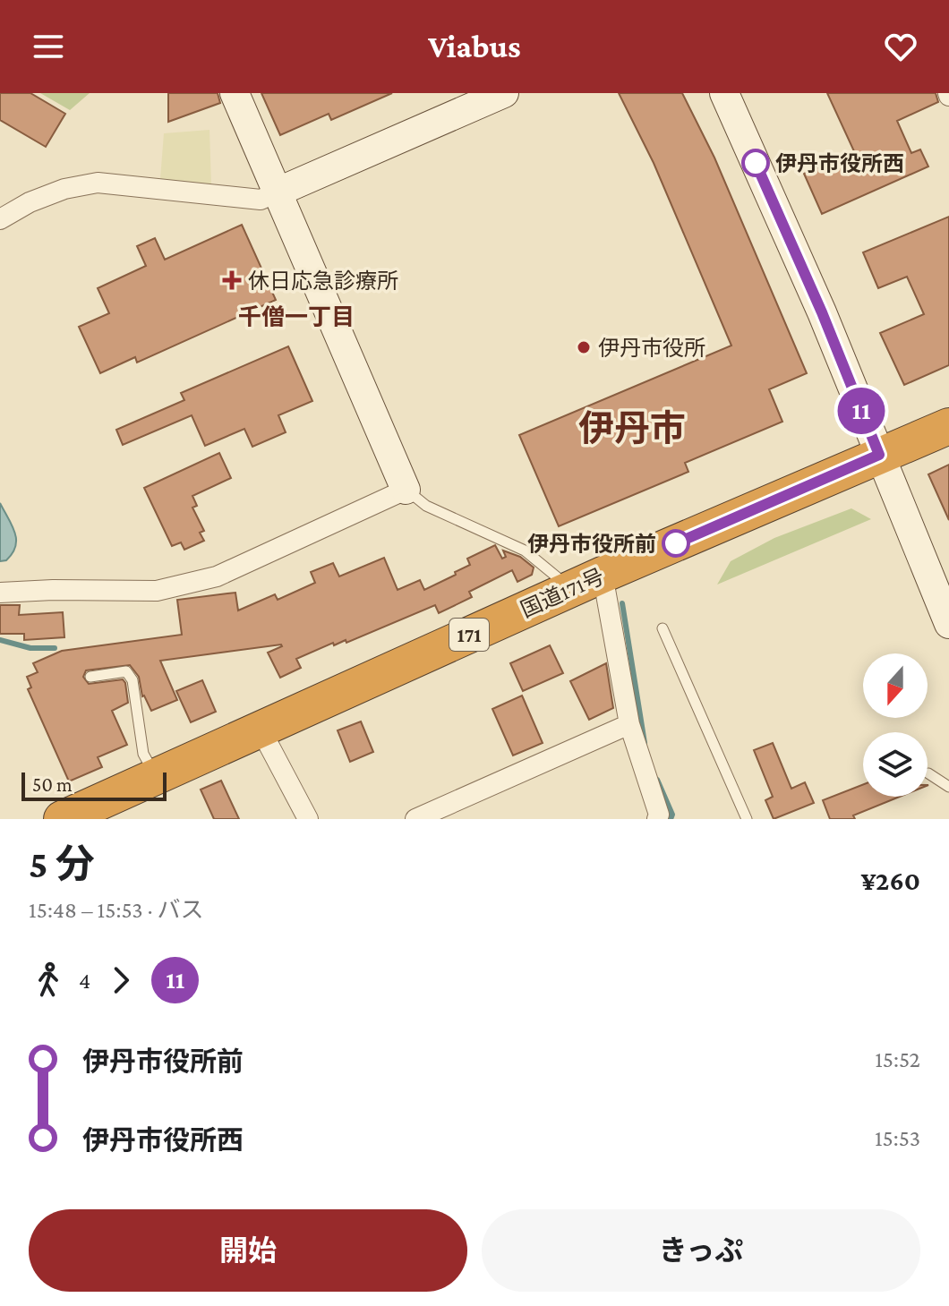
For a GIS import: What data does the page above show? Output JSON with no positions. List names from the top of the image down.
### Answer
{
  "streets": {
    "highway": ["国道171号", "171"]
  },
  "districts": ["千僧一丁目", "伊丹市"],
  "places": {
    "other": ["伊丹市役所西", "伊丹市役所", "伊丹市役所前"],
    "health": ["休日応急診療所"]
  },
  "lines": ["bus line 11"],
  "scale_bar": "50 m",
  "north": "bottom",
  "page": {
    "header": "Viabus",
    "on_map": "11",
    "scale": "50 m",
    "heading": ["5 分", "15:48 – 15:53 · バス", "¥260"],
    "legs": ["4", "11"],
    "list": [
      {
        "name": "伊丹市役所前",
        "value": "15:52"
      },
      {
        "name": "伊丹市役所西",
        "value": "15:53"
      }
    ],
    "buttons": ["開始", "きっぷ"]
  }
}
